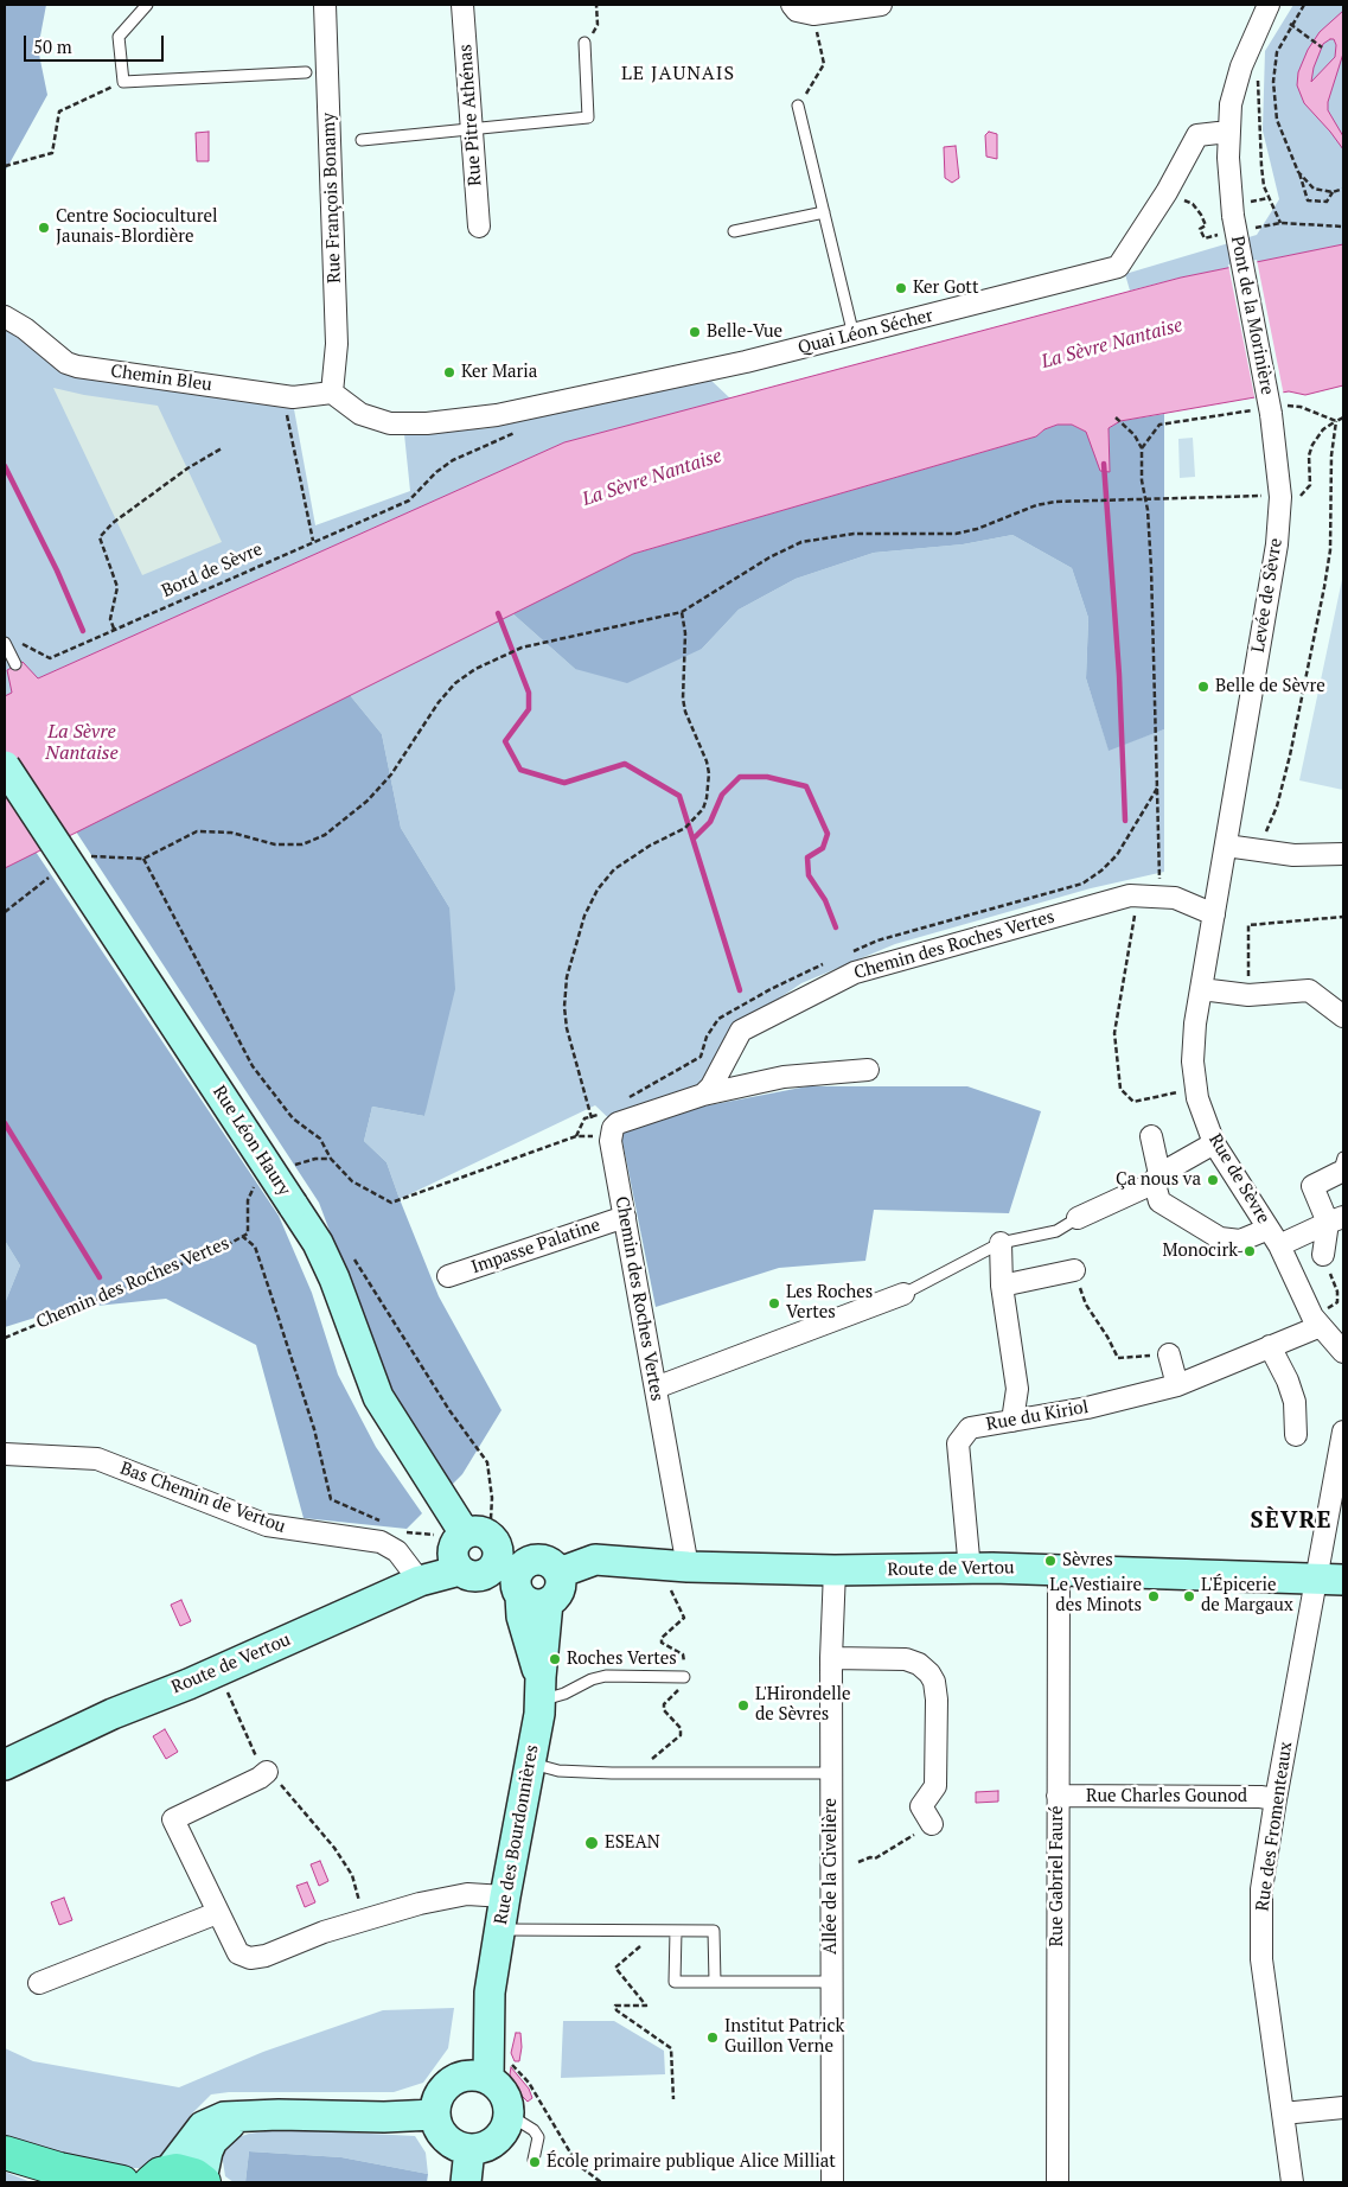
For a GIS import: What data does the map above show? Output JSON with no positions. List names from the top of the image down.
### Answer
{
  "streets": {
    "street": [
      "Rue Pitre Athénas",
      "Rue François Bonamy",
      "Pont de la Morinière",
      "Quai Léon Sécher",
      "Chemin Bleu",
      "Levée de Sèvre",
      "Chemin des Roches Vertes",
      "Rue Léon Haury",
      "Rue de Sèvre",
      "Impasse Palatine",
      "Rue du Kiriol",
      "Bas Chemin de Vertou",
      "Route de Vertou",
      "Rue Charles Gounod",
      "Rue des Fromenteaux",
      "Rue des Bourdonnières",
      "Allée de la Civelière",
      "Rue Gabriel Fauré"
    ],
    "path": ["Bord de Sèvre"]
  },
  "crossings": [
    ["Rue François Bonamy", "Quai Léon Sécher"],
    ["Rue François Bonamy", "Chemin Bleu"],
    ["Pont de la Morinière", "Quai Léon Sécher"],
    ["Pont de la Morinière", "Levée de Sèvre"],
    ["Quai Léon Sécher", "Chemin Bleu"],
    ["Levée de Sèvre", "Rue de Sèvre"],
    ["Chemin des Roches Vertes", "Rue de Sèvre"],
    ["Chemin des Roches Vertes", "Impasse Palatine"],
    ["Chemin des Roches Vertes", "Route de Vertou"],
    ["Rue de Sèvre", "Rue du Kiriol"],
    ["Rue du Kiriol", "Route de Vertou"],
    ["Bas Chemin de Vertou", "Route de Vertou"],
    ["Route de Vertou", "Rue des Fromenteaux"],
    ["Route de Vertou", "Rue des Bourdonnières"],
    ["Route de Vertou", "Allée de la Civelière"],
    ["Route de Vertou", "Rue Gabriel Fauré"],
    ["Rue Charles Gounod", "Rue des Fromenteaux"],
    ["Rue Charles Gounod", "Rue Gabriel Fauré"]
  ],
  "districts": ["LE JAUNAIS", "SÈVRE"],
  "water": ["La Sèvre Nantaise"],
  "places": [
    "Centre Socioculturel Jaunais-Blordière",
    "Ker Gott",
    "Belle-Vue",
    "Ker Maria",
    "Belle de Sèvre",
    "Ça nous va",
    "Monocirk",
    "Les Roches Vertes",
    "Sèvres",
    "Le Vestiaire des Minots",
    "L'Épicerie de Margaux",
    "Roches Vertes",
    "L'Hirondelle de Sèvres",
    "ESEAN",
    "Institut Patrick Guillon Verne",
    "École primaire publique Alice Milliat"
  ],
  "scale_bar": "50 m"
}
